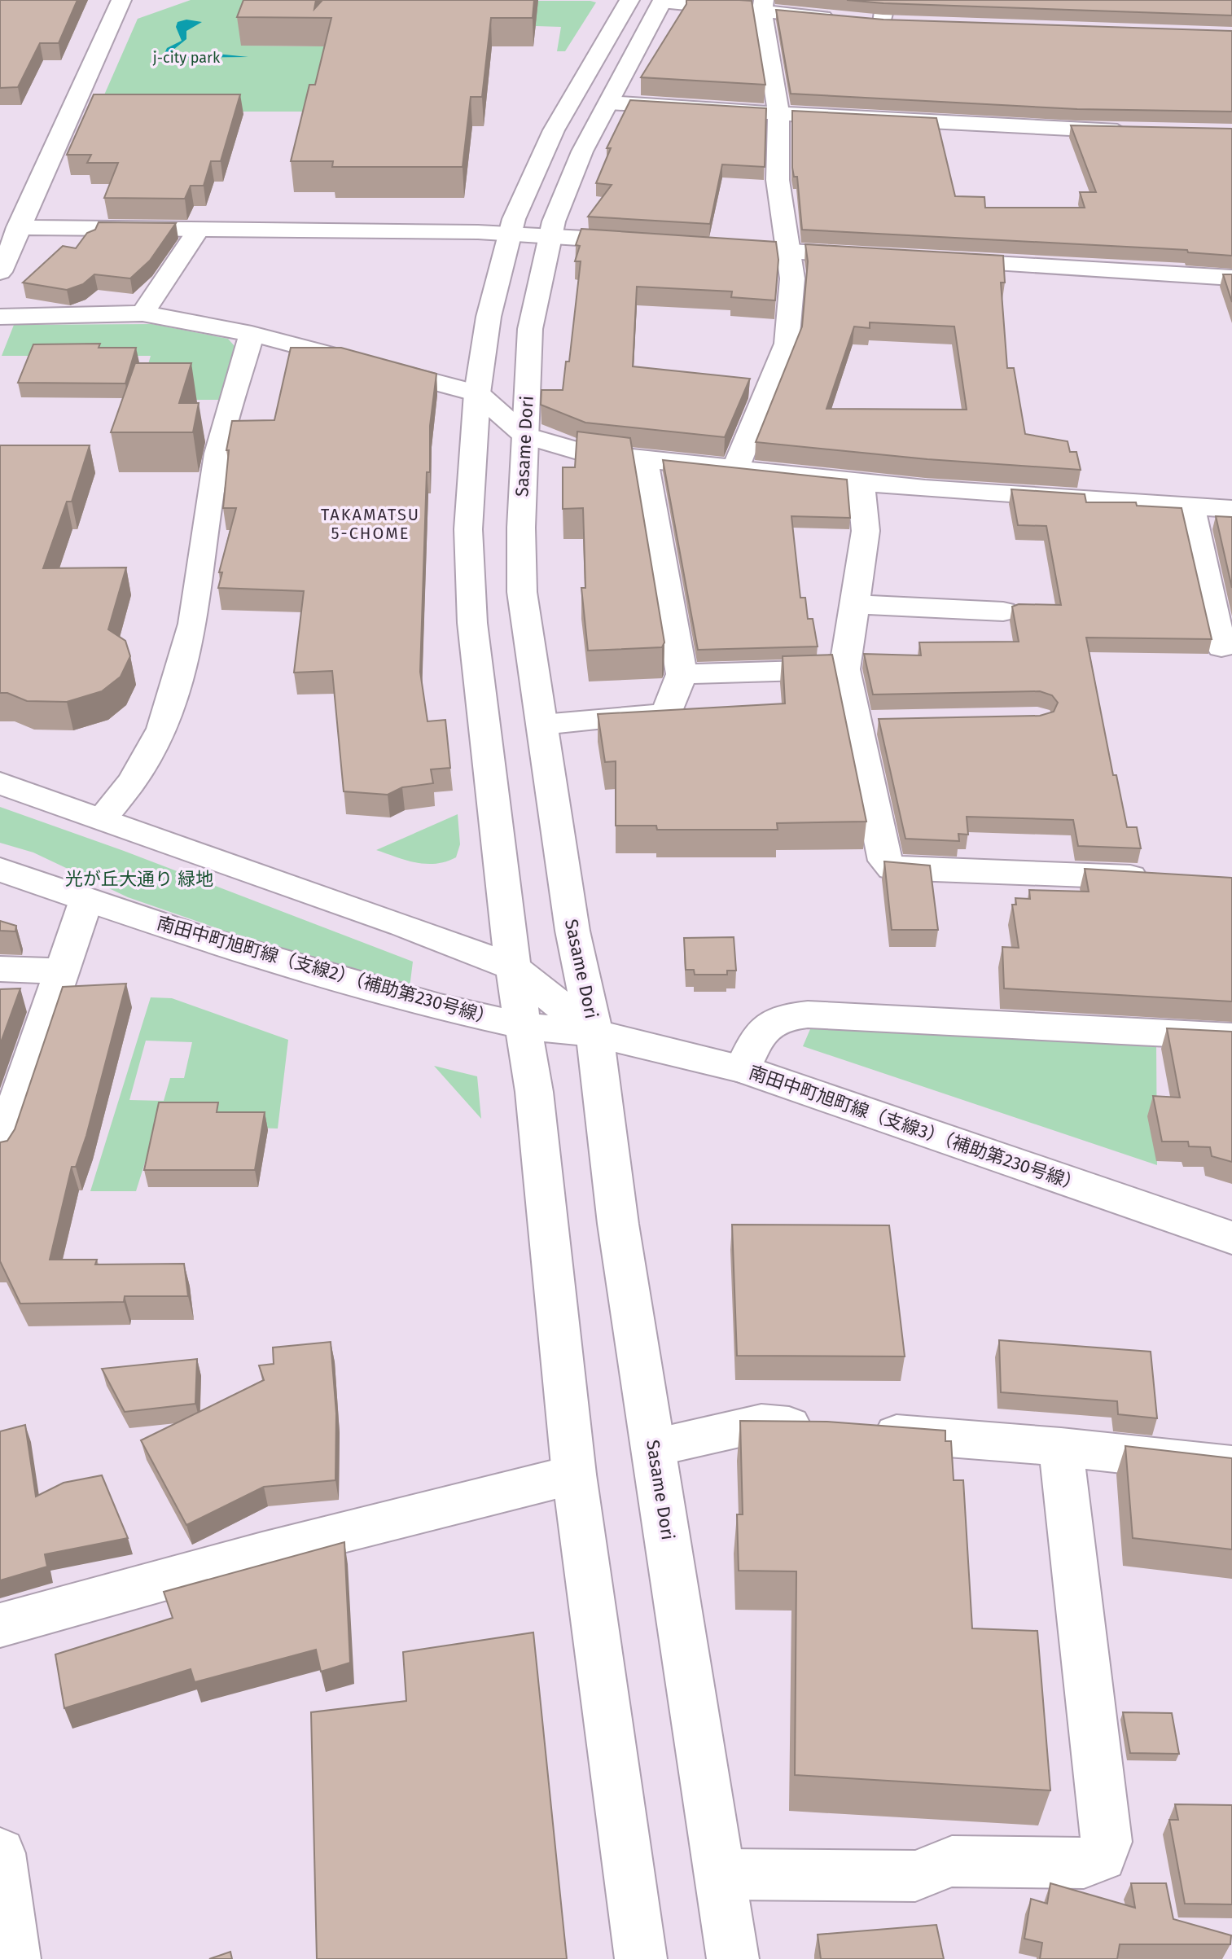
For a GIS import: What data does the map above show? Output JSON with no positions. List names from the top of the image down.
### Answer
{
  "streets": {
    "street": ["Sasame Dori", "南田中町旭町線（支線2）（補助第230号線）", "南田中町旭町線（支線3）（補助第230号線）"]
  },
  "crossings": [
    ["Sasame Dori", "南田中町旭町線（支線2）（補助第230号線）"],
    ["Sasame Dori", "南田中町旭町線（支線3）（補助第230号線）"],
    ["南田中町旭町線（支線2）（補助第230号線）", "南田中町旭町線（支線3）（補助第230号線）"]
  ],
  "districts": ["TAKAMATSU 5-CHOME"],
  "parks": ["j-city park", "光が丘大通り 緑地"]
}
